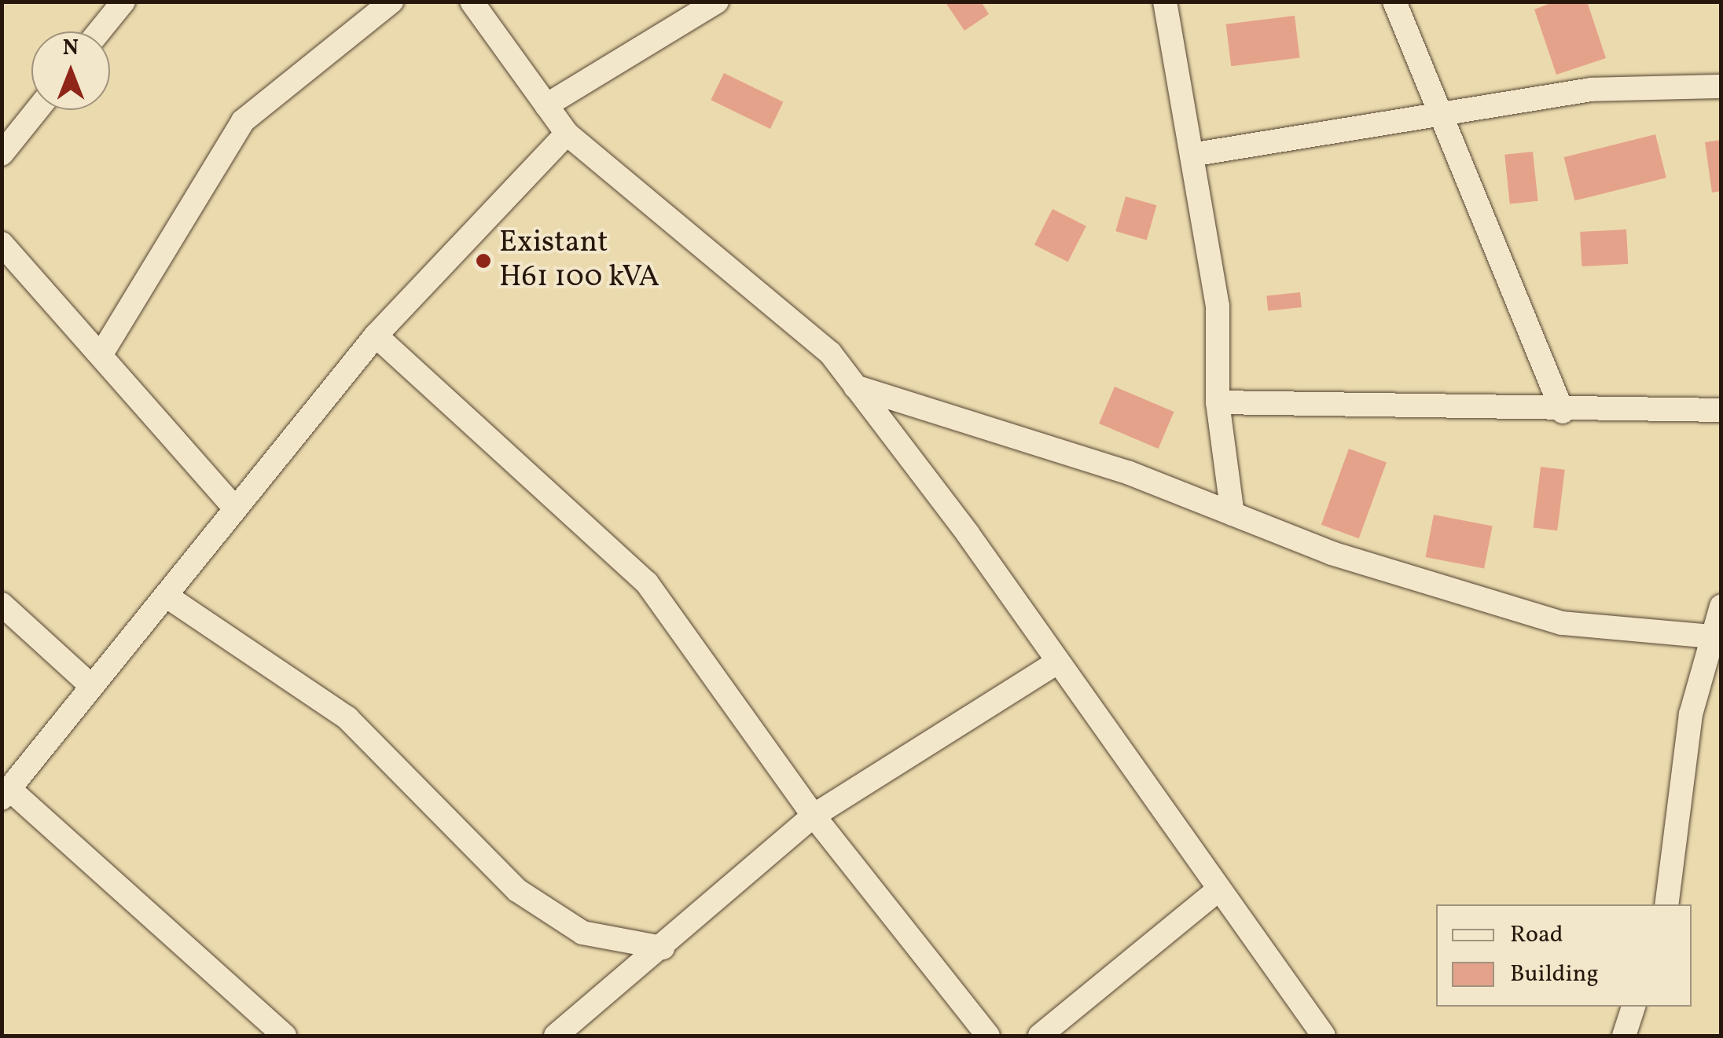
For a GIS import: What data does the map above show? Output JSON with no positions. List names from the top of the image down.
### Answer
{
  "places": ["Existant H61 100 kVA"],
  "legend": ["Road", "Building"],
  "north": "top"
}
